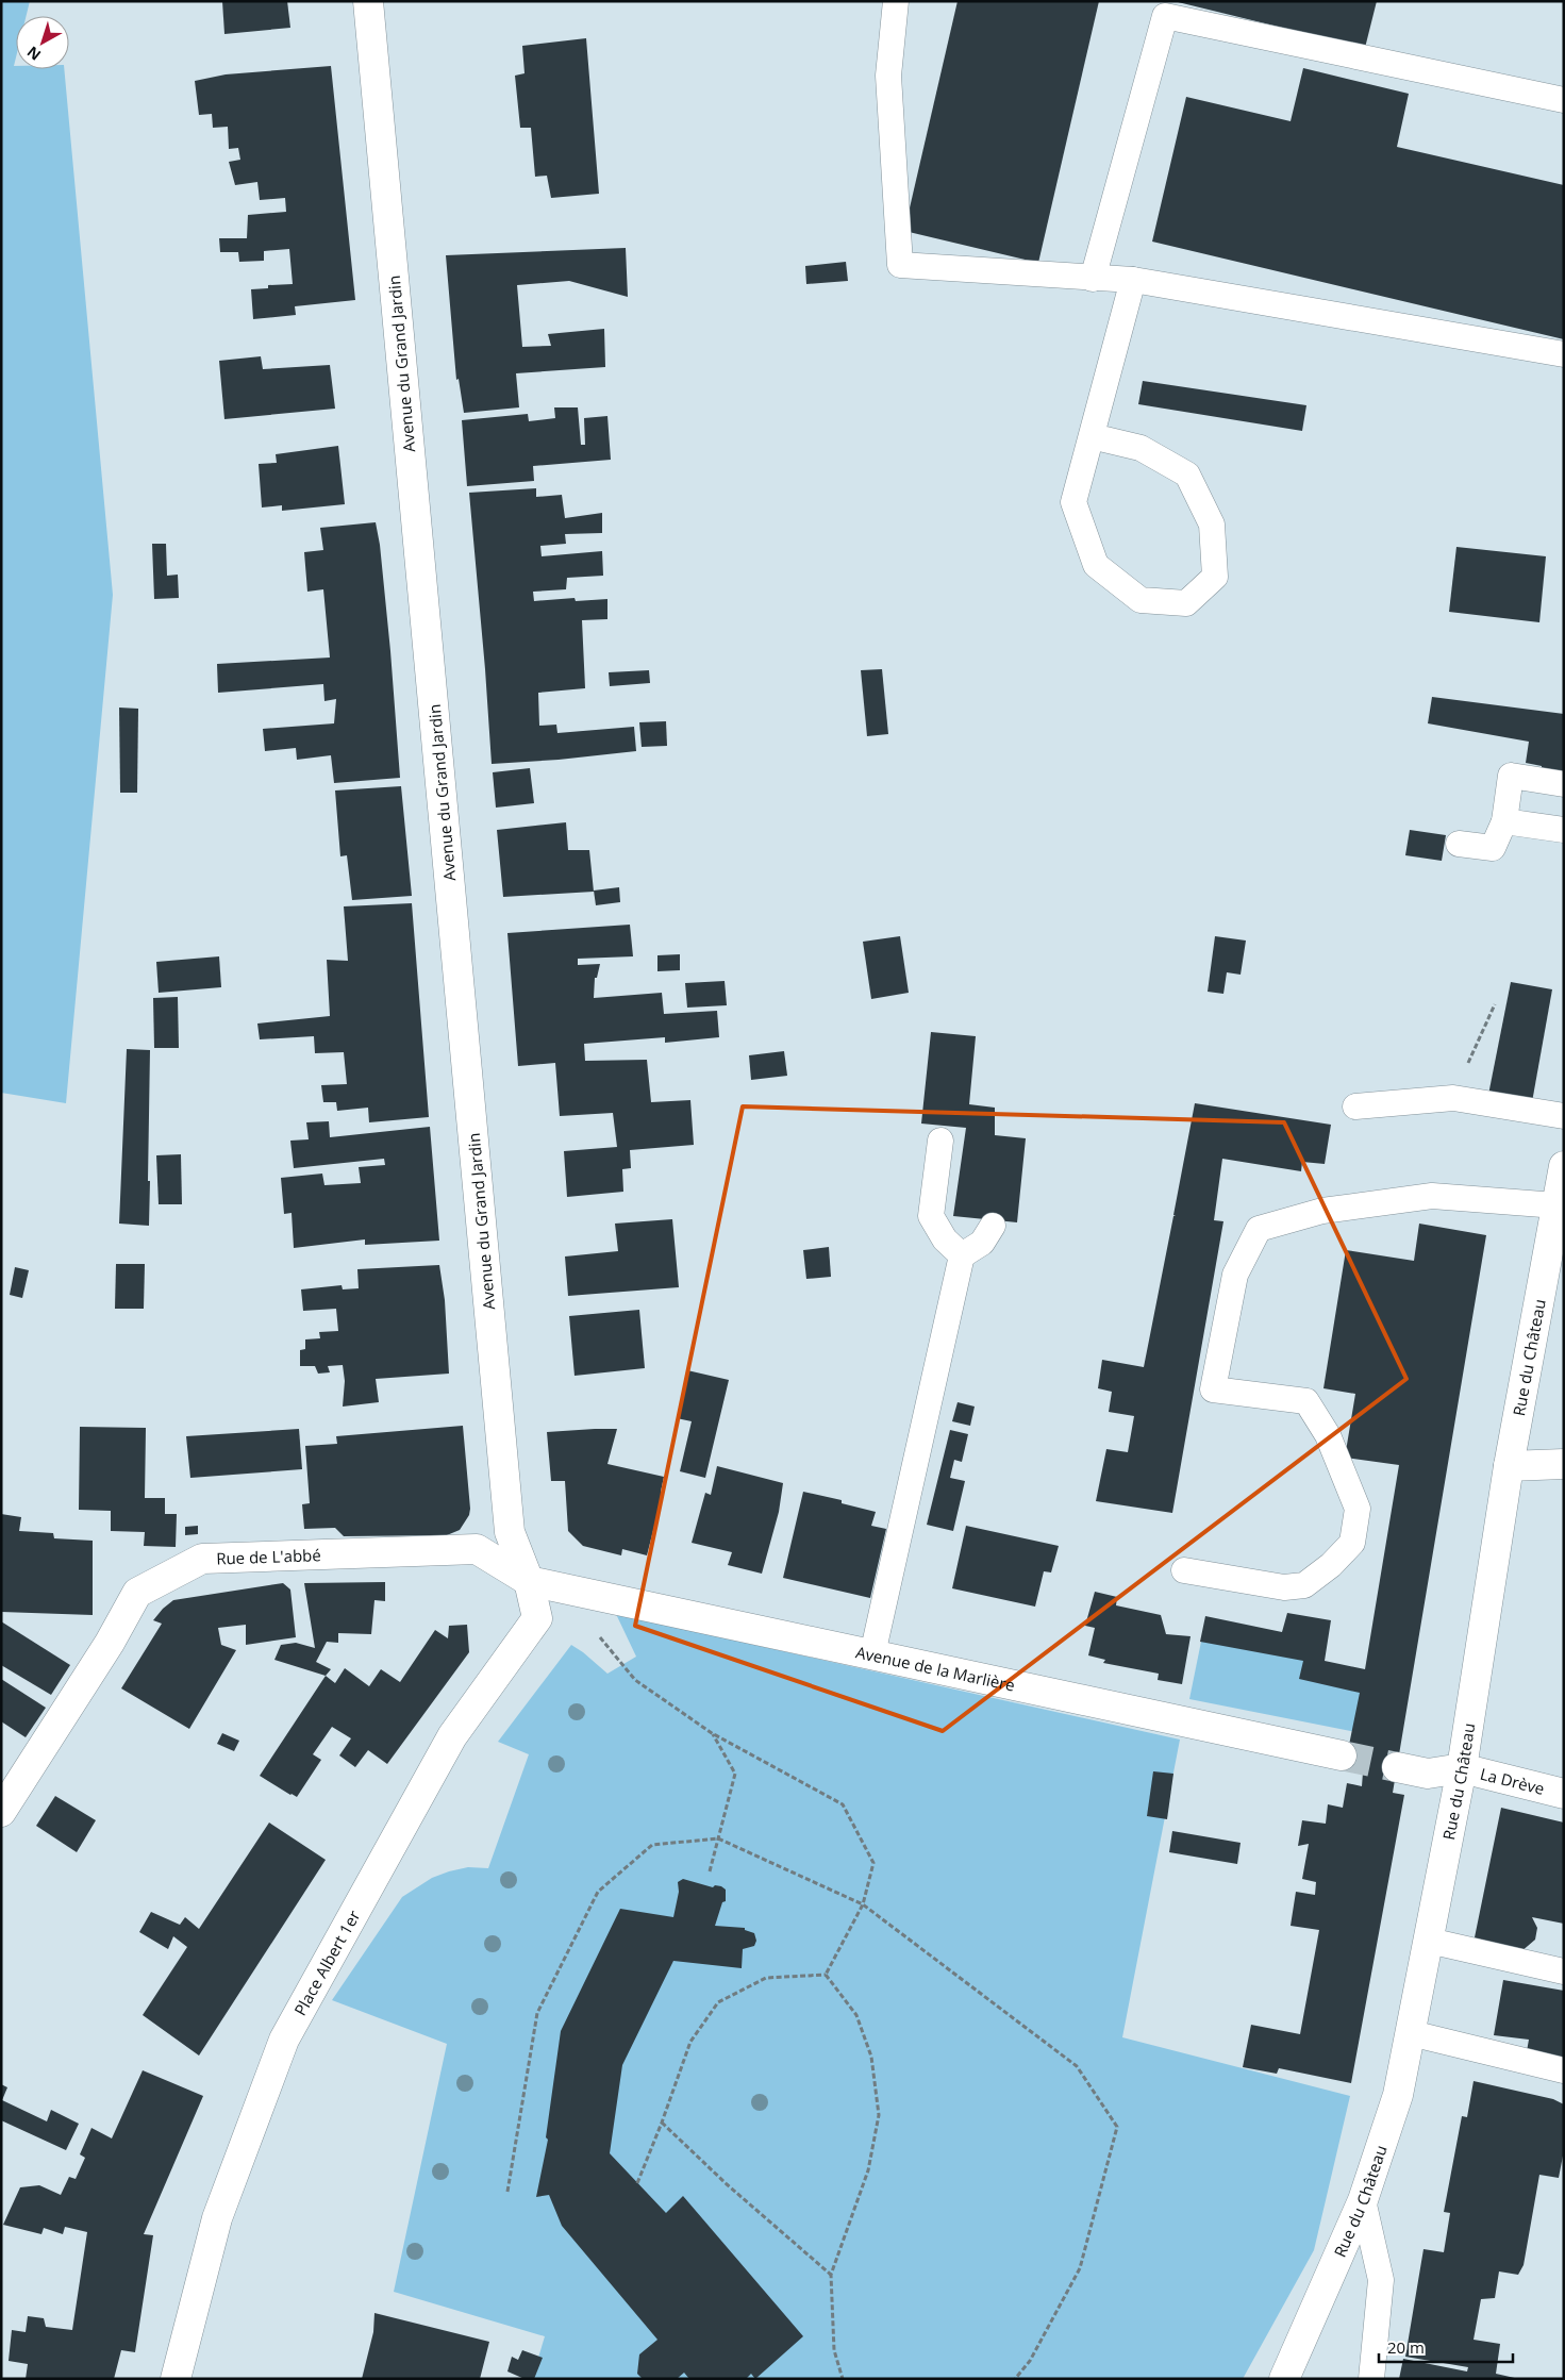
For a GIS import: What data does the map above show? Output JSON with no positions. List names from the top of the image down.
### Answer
{
  "streets": {
    "street": [
      "Avenue du Grand Jardin",
      "Rue du Château",
      "Rue de L'abbé",
      "Avenue de la Marlière",
      "La Drève",
      "Place Albert 1er"
    ]
  },
  "crossings": [
    ["Avenue du Grand Jardin", "Rue de L'abbé"],
    ["Avenue du Grand Jardin", "Avenue de la Marlière"],
    ["Avenue du Grand Jardin", "Place Albert 1er"],
    ["Rue du Château", "La Drève"],
    ["Rue de L'abbé", "Avenue de la Marlière"],
    ["Rue de L'abbé", "Place Albert 1er"],
    ["Avenue de la Marlière", "Place Albert 1er"]
  ],
  "scale_bar": "20 m",
  "north": "bottom left"
}
